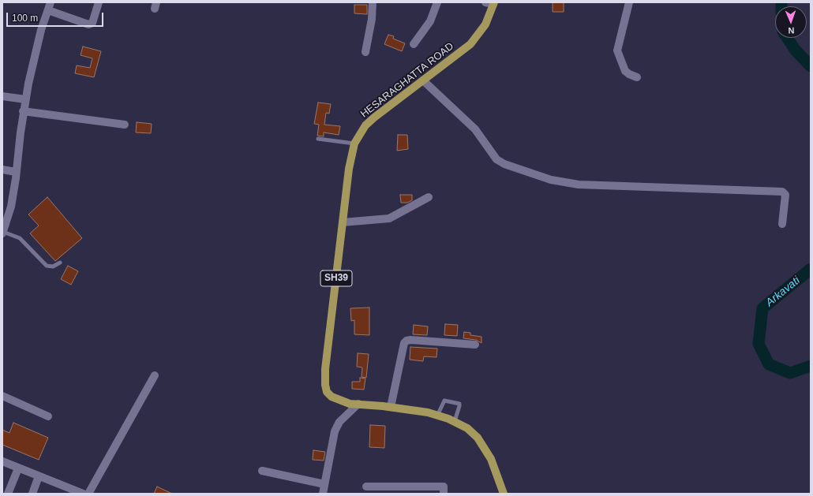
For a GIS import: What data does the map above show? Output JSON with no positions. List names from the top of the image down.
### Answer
{
  "streets": {
    "main road": ["HESARAGHATTA ROAD", "SH39"]
  },
  "water": ["Arkavati"],
  "scale_bar": "100 m",
  "north": "bottom"
}
